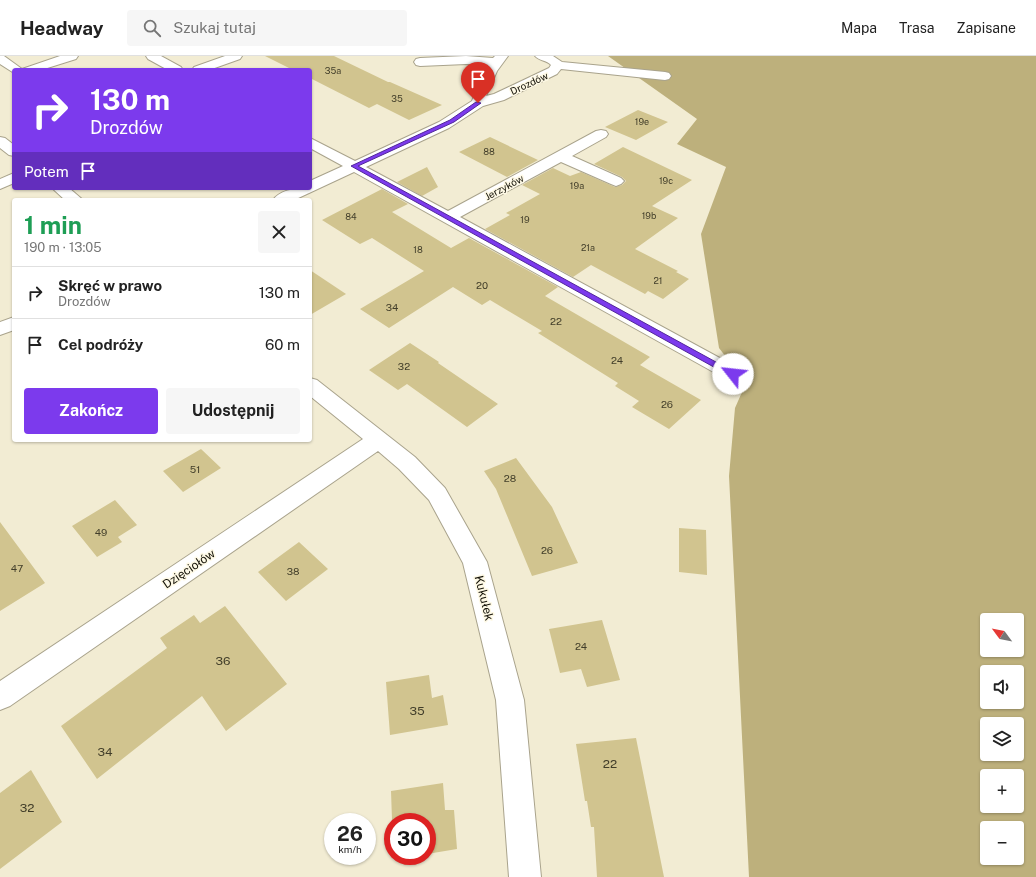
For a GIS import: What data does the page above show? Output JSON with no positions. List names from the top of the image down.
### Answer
{
  "streets": {
    "street": [
      "Drozdów",
      "Jerzyków",
      "Dzięciołów",
      "Kukułek"
    ]
  },
  "crossings": [
    ["Dzięciołów", "Kukułek"]
  ],
  "house_numbers": [
    "35a",
    "35",
    "19e",
    "88",
    "19c",
    "19a",
    "19b",
    "84",
    "19",
    "21a",
    "18",
    "21",
    "20",
    "34",
    "22",
    "24",
    "32",
    "26",
    "51",
    "28",
    "49",
    "26",
    "47",
    "38",
    "24",
    "36",
    "35",
    "34",
    "22",
    "32"
  ],
  "north": "top left",
  "page": {
    "header": "Headway",
    "search": "Szukaj tutaj",
    "nav": ["Mapa", "Trasa", "Zapisane"],
    "turn": ["130 m", "Drozdów"],
    "then": "Potem",
    "heading": ["1 min", "190 m · 13:05"],
    "list": [
      {
        "name": "Skręć w prawo",
        "note": "Drozdów",
        "value": "130 m"
      },
      {
        "name": "Cel podróży",
        "value": "60 m"
      }
    ],
    "buttons": ["Zakończ", "Udostępnij"],
    "map_buttons": ["+", "−"],
    "speed": "26 km/h",
    "limit": "30"
  }
}
